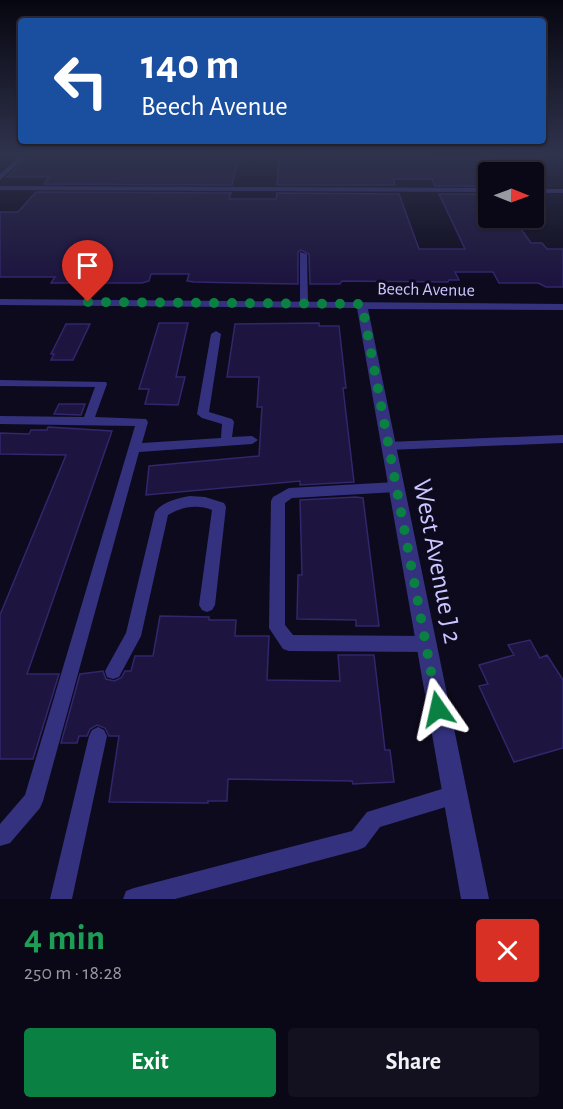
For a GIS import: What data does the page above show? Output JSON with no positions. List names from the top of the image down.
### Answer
{
  "streets": {
    "street": ["Beech Avenue", "West Avenue J 2"]
  },
  "crossings": [
    ["Beech Avenue", "West Avenue J 2"]
  ],
  "north": "right",
  "page": {
    "turn": ["140 m", "Beech Avenue"],
    "heading": ["4 min", "250 m · 18:28"],
    "buttons": ["Exit", "Share"]
  }
}
